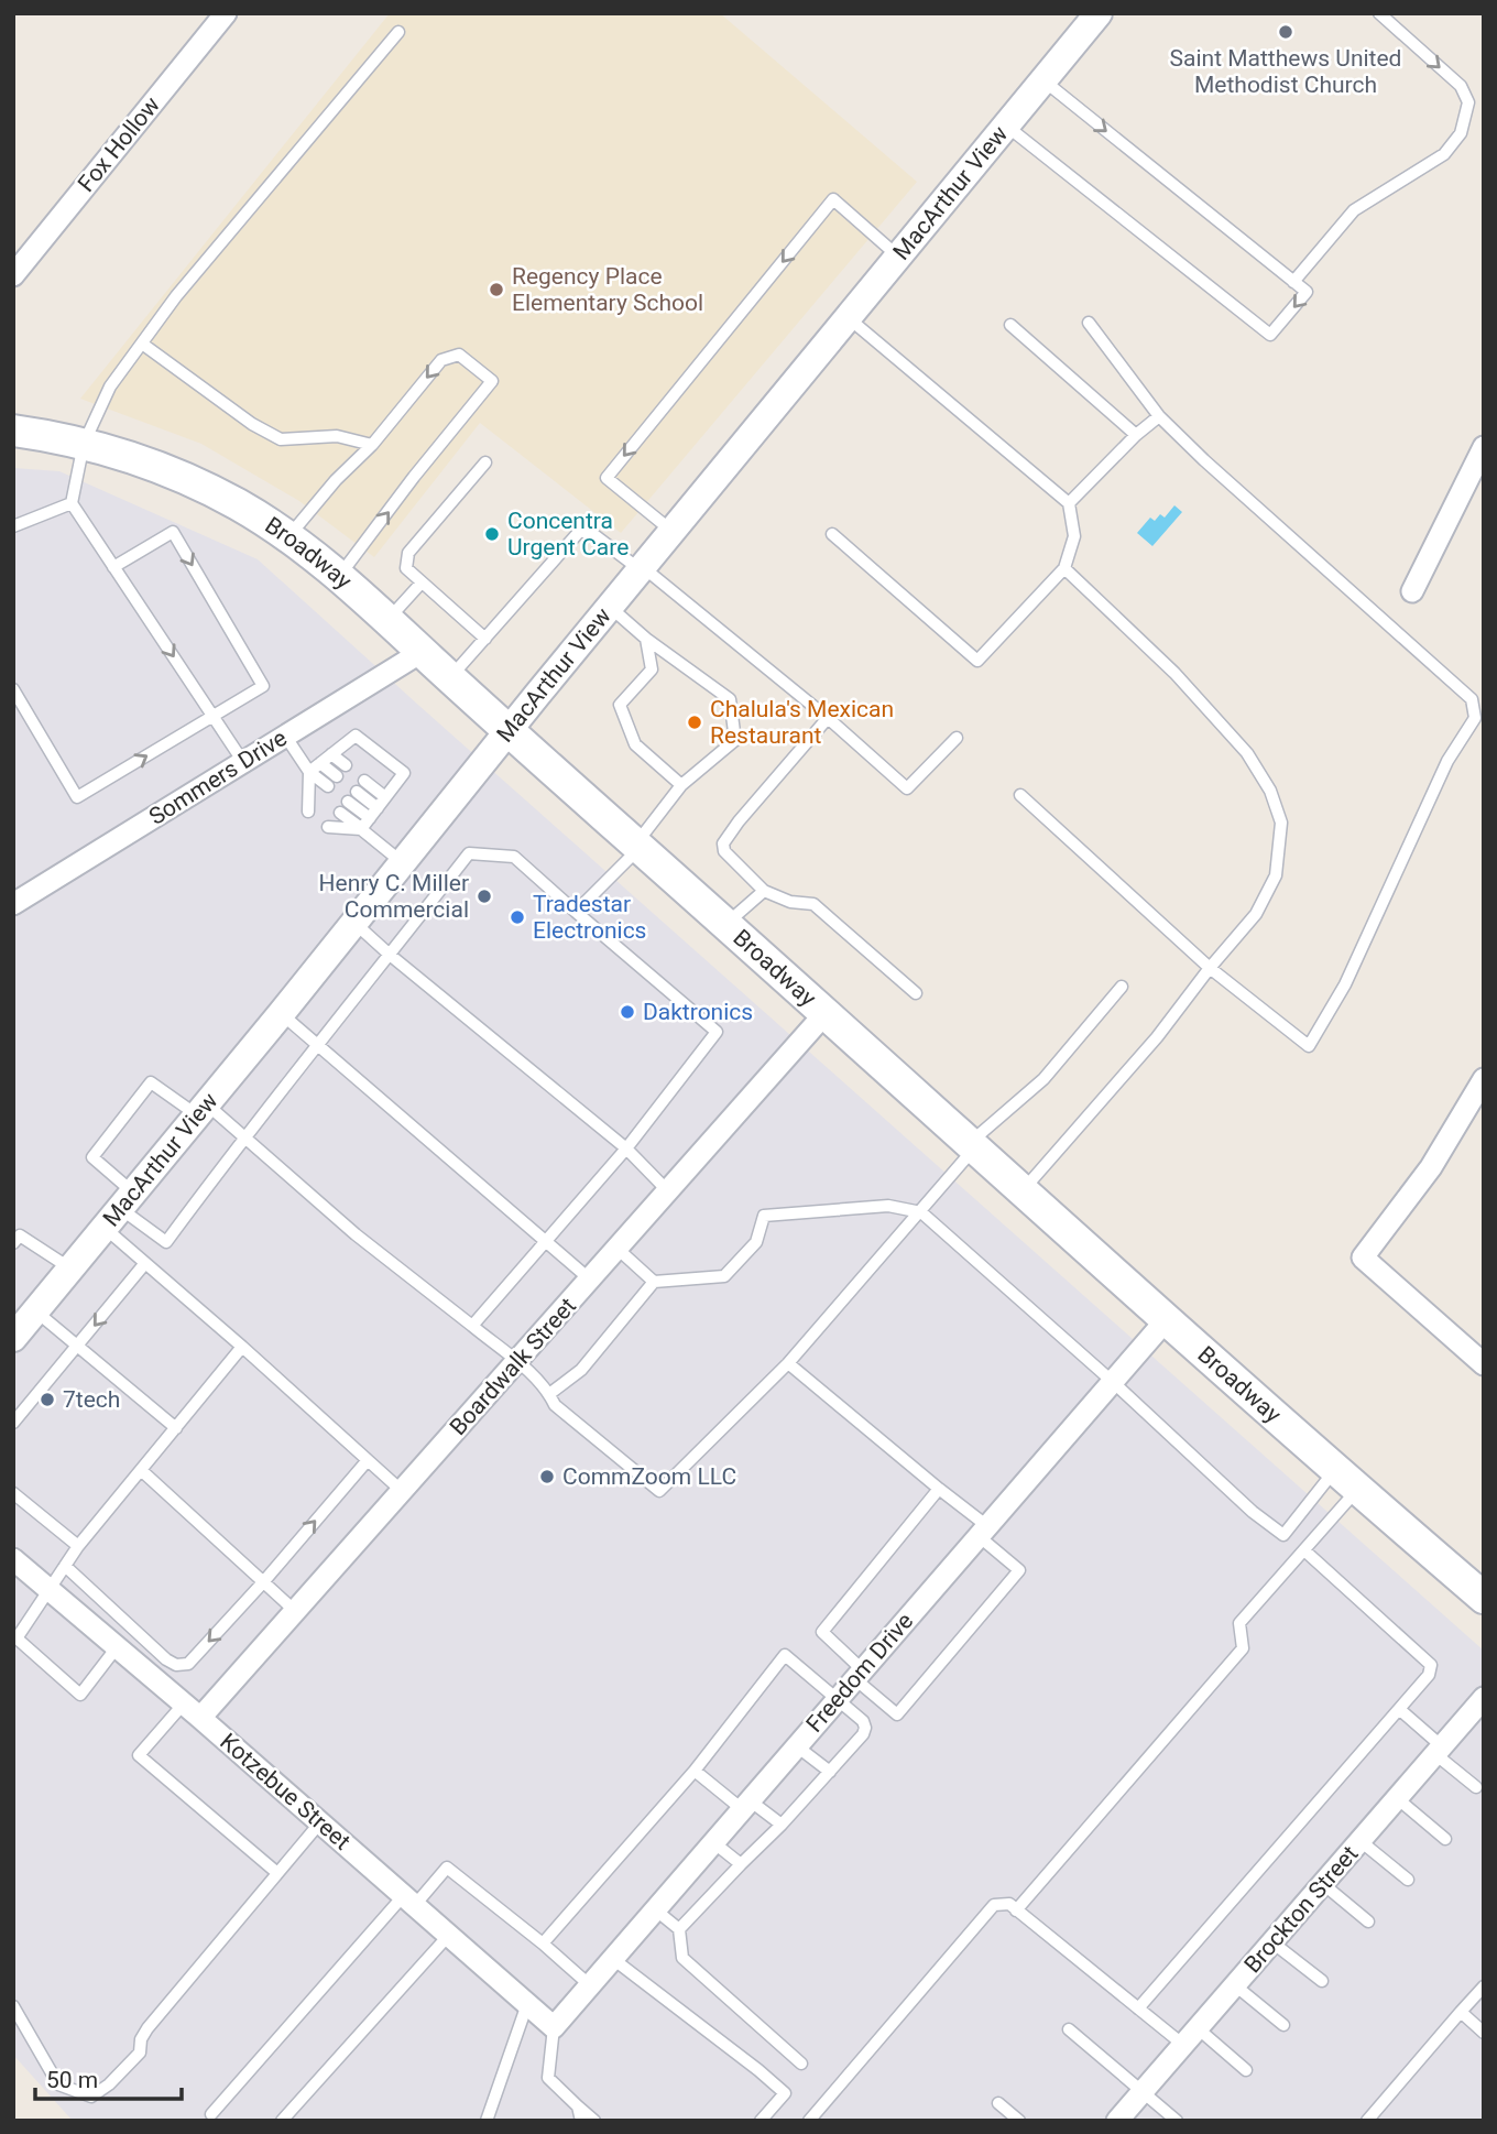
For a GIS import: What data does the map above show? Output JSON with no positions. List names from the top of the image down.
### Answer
{
  "streets": {
    "main road": ["Broadway"],
    "street": [
      "Fox Hollow",
      "MacArthur View",
      "Sommers Drive",
      "Boardwalk Street",
      "Freedom Drive",
      "Kotzebue Street",
      "Brockton Street"
    ]
  },
  "crossings": [
    ["MacArthur View", "Broadway"],
    ["Broadway", "Sommers Drive"],
    ["Broadway", "Boardwalk Street"],
    ["Broadway", "Freedom Drive"],
    ["Boardwalk Street", "Kotzebue Street"],
    ["Freedom Drive", "Kotzebue Street"]
  ],
  "places": [
    "Saint Matthews United Methodist Church",
    "Regency Place Elementary School",
    "Concentra Urgent Care",
    "Chalula's Mexican Restaurant",
    "Henry C. Miller Commercial",
    "Tradestar Electronics",
    "Daktronics",
    "7tech",
    "CommZoom LLC"
  ],
  "scale_bar": "50 m"
}
